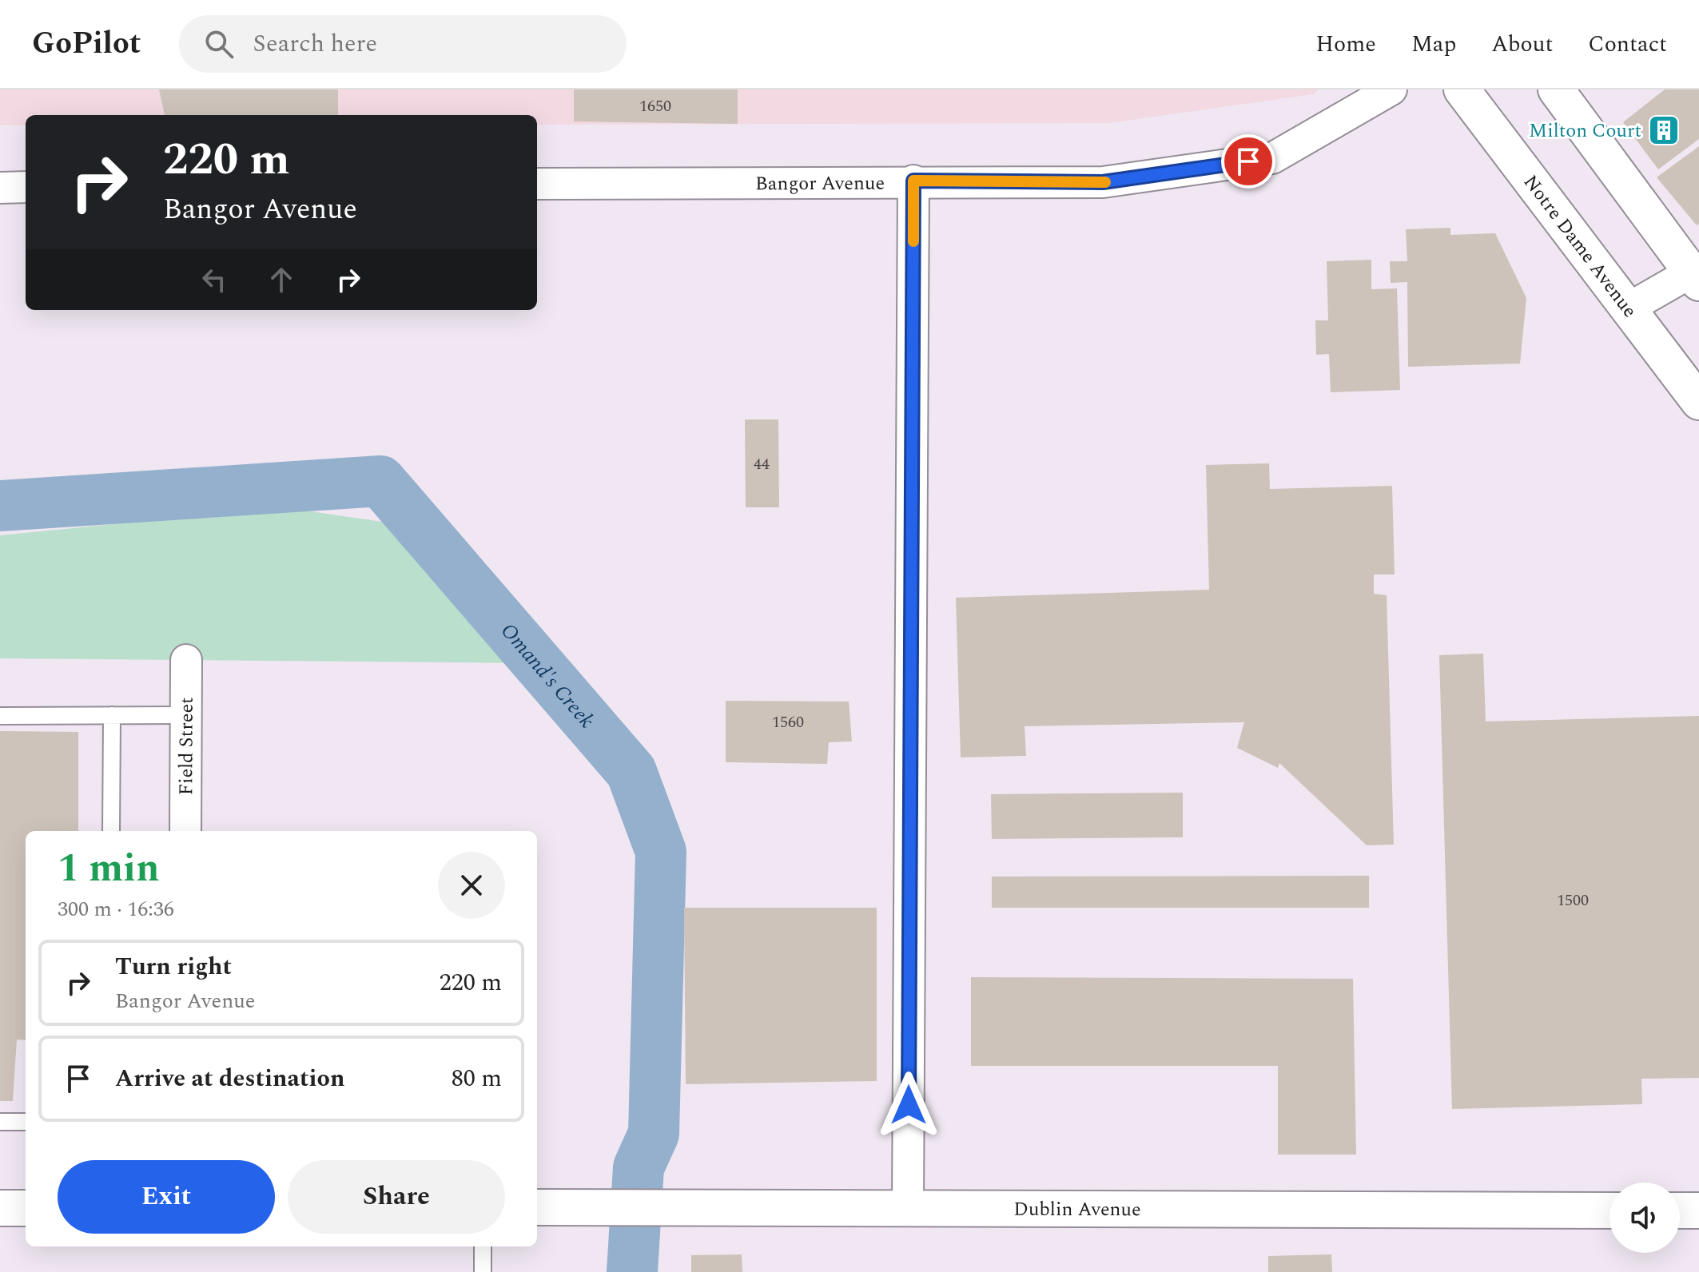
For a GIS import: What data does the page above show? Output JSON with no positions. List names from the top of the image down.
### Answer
{
  "streets": {
    "main road": ["Notre Dame Avenue", "Dublin Avenue"],
    "street": ["Bangor Avenue", "Field Street"]
  },
  "water": ["Omand's Creek"],
  "places": {
    "building": ["Milton Court"]
  },
  "house_numbers": [
    "1650",
    "44",
    "1560",
    "1500"
  ],
  "page": {
    "header": "GoPilot",
    "search": "Search here",
    "nav": [
      "Home",
      "Map",
      "About",
      "Contact"
    ],
    "turn": ["220 m", "Bangor Avenue"],
    "heading": ["1 min", "300 m · 16:36"],
    "list": [
      {
        "name": "Turn right",
        "note": "Bangor Avenue",
        "value": "220 m"
      },
      {
        "name": "Arrive at destination",
        "value": "80 m"
      }
    ],
    "buttons": ["Exit", "Share"]
  }
}
